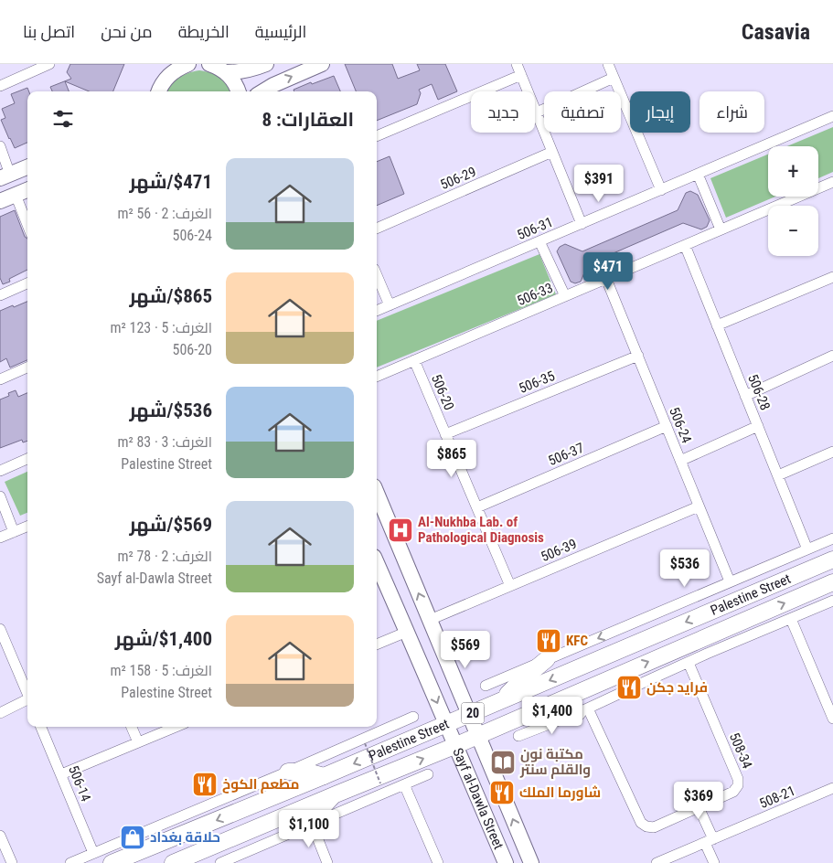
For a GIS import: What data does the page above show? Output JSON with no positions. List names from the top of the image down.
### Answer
{
  "streets": {
    "main road": ["Palestine Street", "20"],
    "street": [
      "506-29",
      "506-31",
      "506-33",
      "506-35",
      "506-20",
      "506-28",
      "506-24",
      "506-37",
      "506-39",
      "508-34",
      "506-14",
      "508-21",
      "Sayf al-Dawla Street"
    ]
  },
  "crossings": [
    ["506-33", "506-20"],
    ["506-33", "506-28"],
    ["506-33", "506-24"],
    ["506-35", "506-20"],
    ["506-35", "506-24"],
    ["506-20", "506-37"],
    ["506-20", "506-39"],
    ["506-24", "506-37"],
    ["506-24", "506-39"],
    ["506-39", "Sayf al-Dawla Street"],
    ["Palestine Street", "Sayf al-Dawla Street"]
  ],
  "places": {
    "hospital": ["Al-Nukhba Lab. of Pathological Diagnosis"],
    "restaurant": [
      "KFC",
      "فرايد جكن",
      "مطعم الكوخ",
      "شاورما الملك"
    ],
    "library": ["مكتبة نون والقلم سنتر"],
    "shop": ["حلاقة بغداد"]
  },
  "page": {
    "header": "Casavia",
    "nav": [
      "الرئيسية",
      "الخريطة",
      "من نحن",
      "اتصل بنا"
    ],
    "chip": [
      "شراء",
      "إيجار",
      "تصفية",
      "جديد"
    ],
    "heading": "العقارات: 8",
    "map_buttons": ["+", "−"],
    "list": [
      {
        "name": "$471/شهر",
        "note": "الغرف: 2 · 56 m² · 506-24"
      },
      {
        "name": "$865/شهر",
        "note": "الغرف: 5 · 123 m² · 506-20"
      },
      {
        "name": "$536/شهر",
        "note": "الغرف: 3 · 83 m² · Palestine Street"
      },
      {
        "name": "$569/شهر",
        "note": "الغرف: 2 · 78 m² · Sayf al-Dawla Street"
      },
      {
        "name": "$1,400/شهر",
        "note": "الغرف: 5 · 158 m² · Palestine Street"
      }
    ],
    "price": [
      "$391",
      "$471",
      "$865",
      "$536",
      "$569",
      "$1,400",
      "$369",
      "$1,100"
    ]
  }
}
